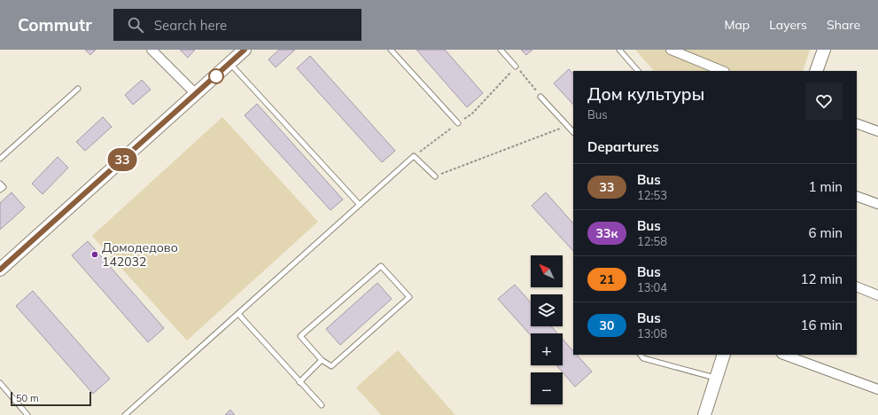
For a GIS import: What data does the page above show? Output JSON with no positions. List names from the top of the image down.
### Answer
{
  "places": ["Домодедово 142032"],
  "lines": ["bus line 33"],
  "scale_bar": "50 m",
  "north": "top left",
  "page": {
    "header": "Commutr",
    "search": "Search here",
    "nav": ["Map", "Layers", "Share"],
    "on_map": "33",
    "heading": [
      ["Дом культуры", "Bus"],
      "Departures"
    ],
    "list": [
      {
        "mark": "33",
        "name": "Bus",
        "note": "12:53",
        "value": "1 min"
      },
      {
        "mark": "33к",
        "name": "Bus",
        "note": "12:58",
        "value": "6 min"
      },
      {
        "mark": "21",
        "name": "Bus",
        "note": "13:04",
        "value": "12 min"
      },
      {
        "mark": "30",
        "name": "Bus",
        "note": "13:08",
        "value": "16 min"
      }
    ],
    "map_buttons": ["+", "−"],
    "scale": "50 m"
  }
}
